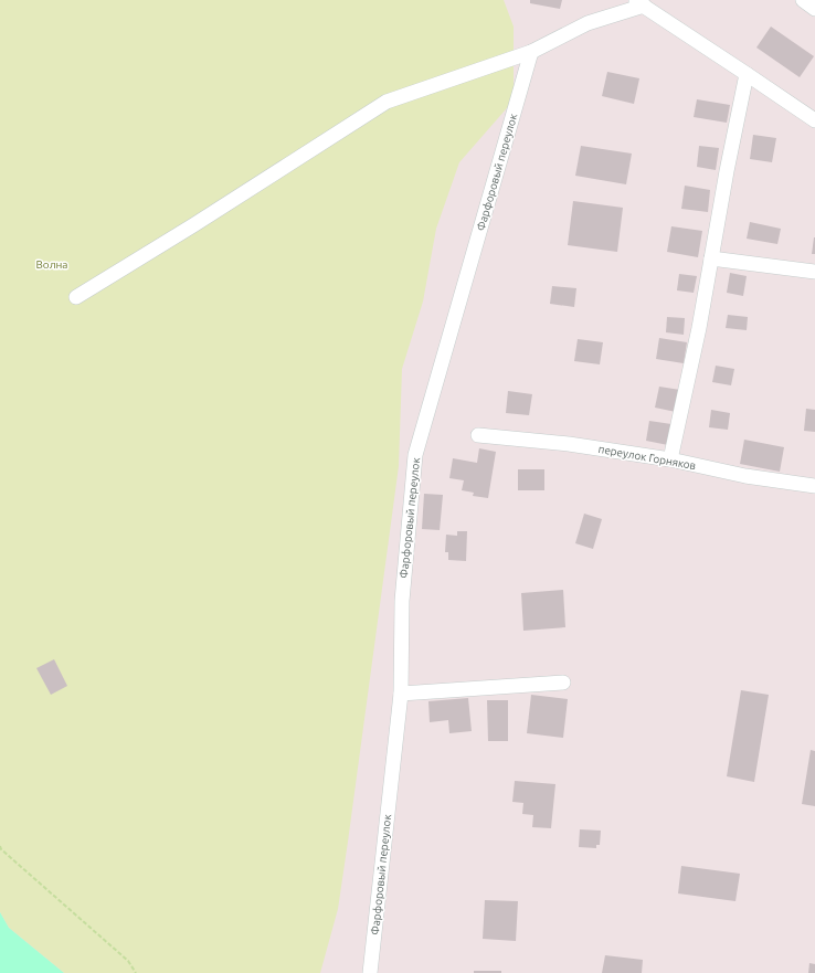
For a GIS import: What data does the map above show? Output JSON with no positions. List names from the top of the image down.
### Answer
{
  "streets": {
    "street": ["Фарфоровый переулок", "переулок Горняков"]
  },
  "parks": ["Волна"]
}
